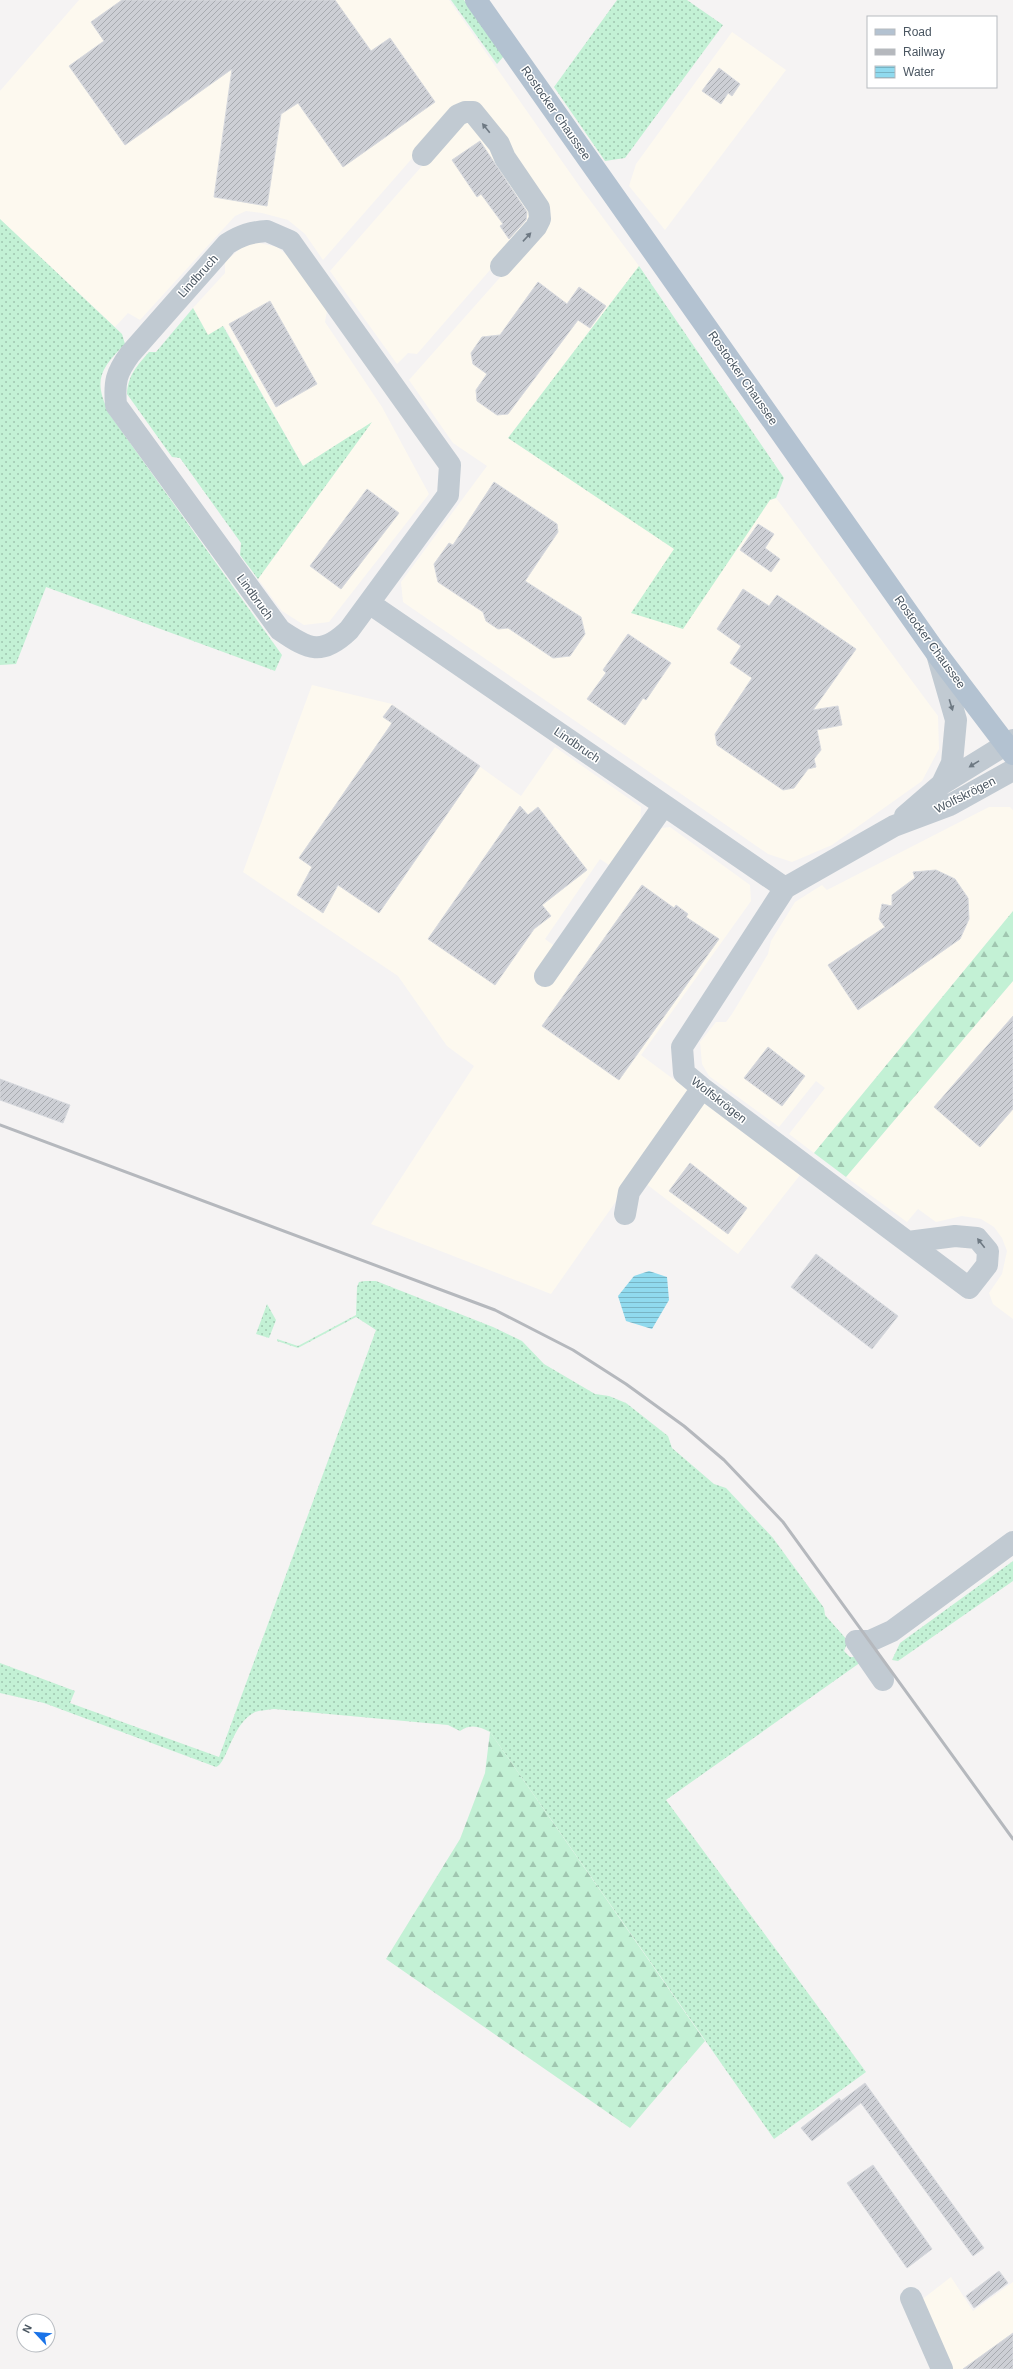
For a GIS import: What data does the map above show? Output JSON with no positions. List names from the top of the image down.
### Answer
{
  "streets": {
    "main road": ["Rostocker Chaussee"],
    "street": ["Lindbruch", "Wolfskrögen"]
  },
  "crossings": [
    ["Rostocker Chaussee", "Wolfskrögen"],
    ["Lindbruch", "Wolfskrögen"]
  ],
  "legend": ["Road", "Railway", "Water"],
  "north": "top left"
}
